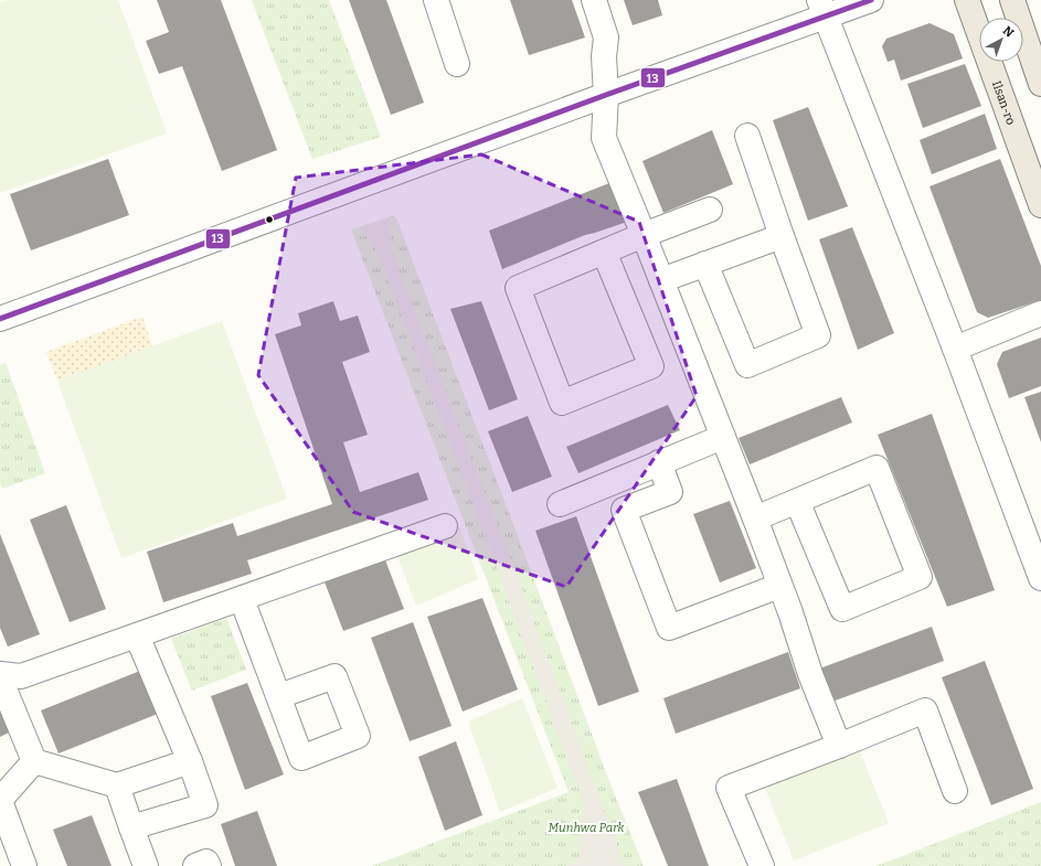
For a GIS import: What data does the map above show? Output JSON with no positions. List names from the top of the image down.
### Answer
{
  "streets": {
    "main road": ["Ilsan-ro"]
  },
  "parks": ["Munhwa Park"],
  "lines": ["transit line 13"],
  "north": "top right"
}
